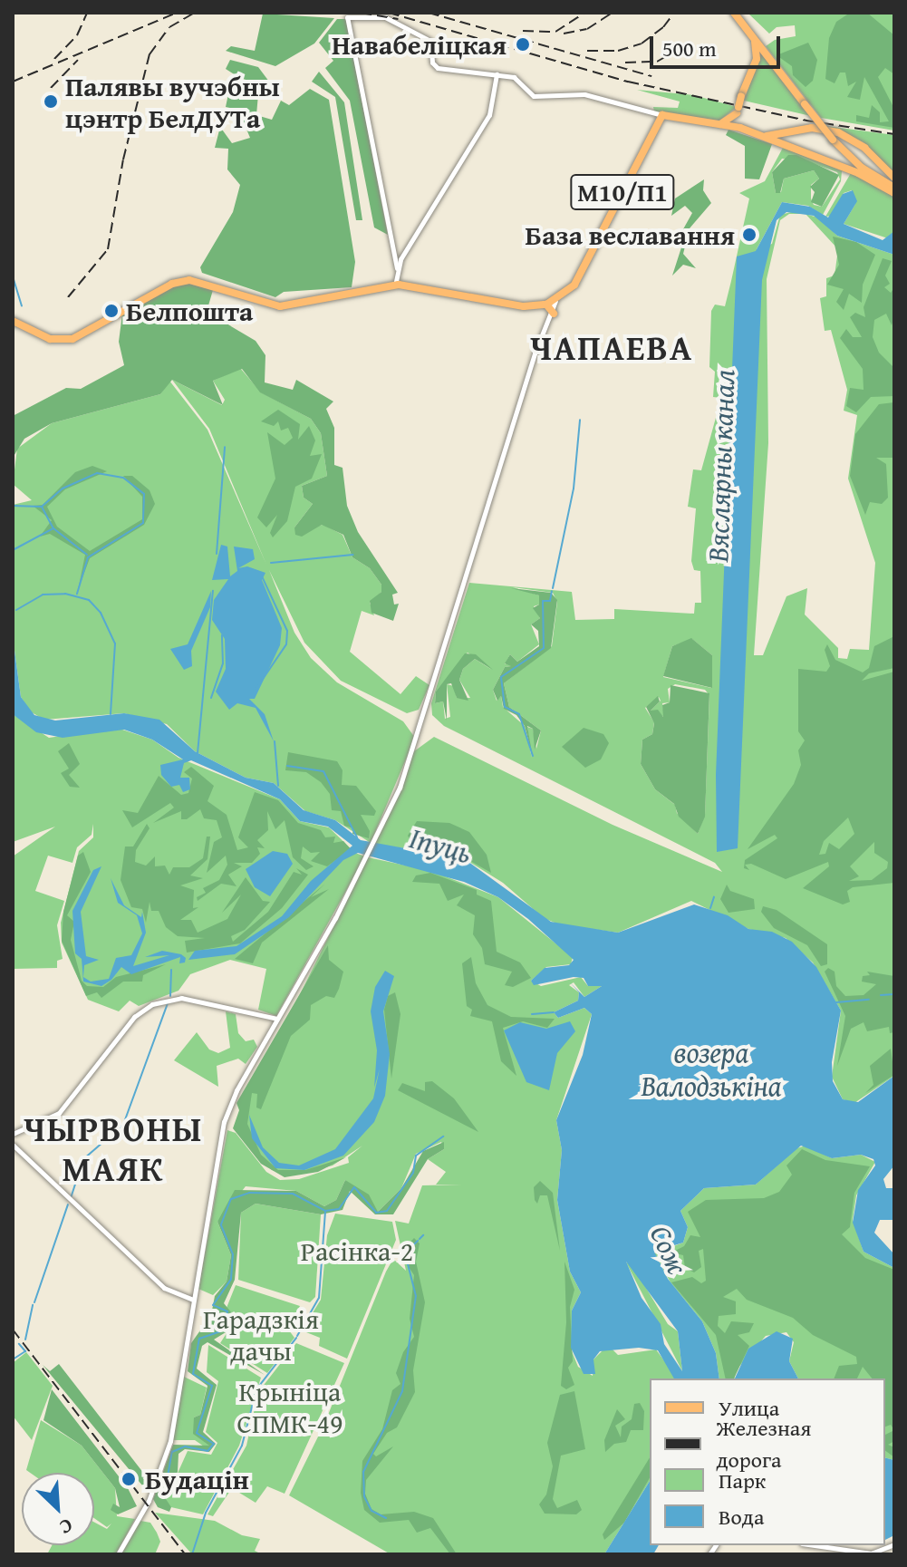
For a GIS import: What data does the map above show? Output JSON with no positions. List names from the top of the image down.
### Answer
{
  "streets": {
    "main road": ["М10/П1"]
  },
  "districts": ["ЧАПАЕВА", "ЧЫРВОНЫ МАЯК"],
  "water": [
    "Вяслярны канал",
    "Іпуць",
    "возера Валодзькіна",
    "Сож"
  ],
  "parks": ["Расінка-2", "Гарадзкія дачы", "Крыніца СПМК-49"],
  "places": [
    "Навабеліцкая",
    "Палявы вучэбны цэнтр БелДУТа",
    "База веславання",
    "Белпошта",
    "Будацін"
  ],
  "legend": [
    "Улица",
    "Железная дорога",
    "Парк",
    "Вода"
  ],
  "scale_bar": "500 m",
  "north": "bottom right"
}
